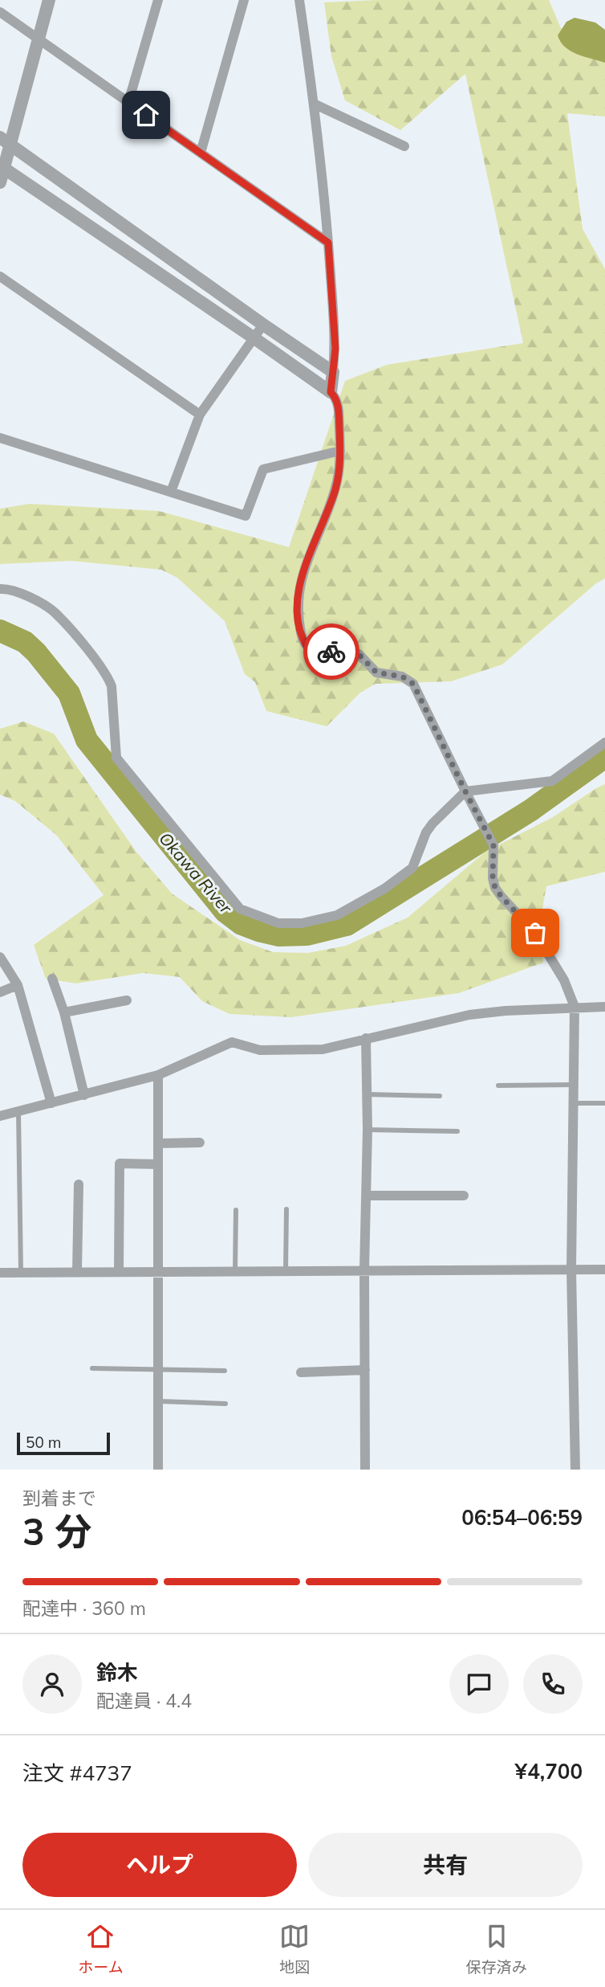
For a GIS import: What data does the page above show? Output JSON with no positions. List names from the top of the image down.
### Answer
{
  "water": ["Okawa River"],
  "scale_bar": "50 m",
  "page": {
    "scale": "50 m",
    "heading": ["3 分", "到着まで", "06:54–06:59"],
    "panel": [
      "鈴木",
      "配達員 · 4.4",
      "注文 #4737",
      "¥4,700"
    ],
    "bar": "配達中 · 360 m",
    "buttons": ["ヘルプ", "共有"],
    "tabs": ["ホーム", "地図", "保存済み"]
  }
}
